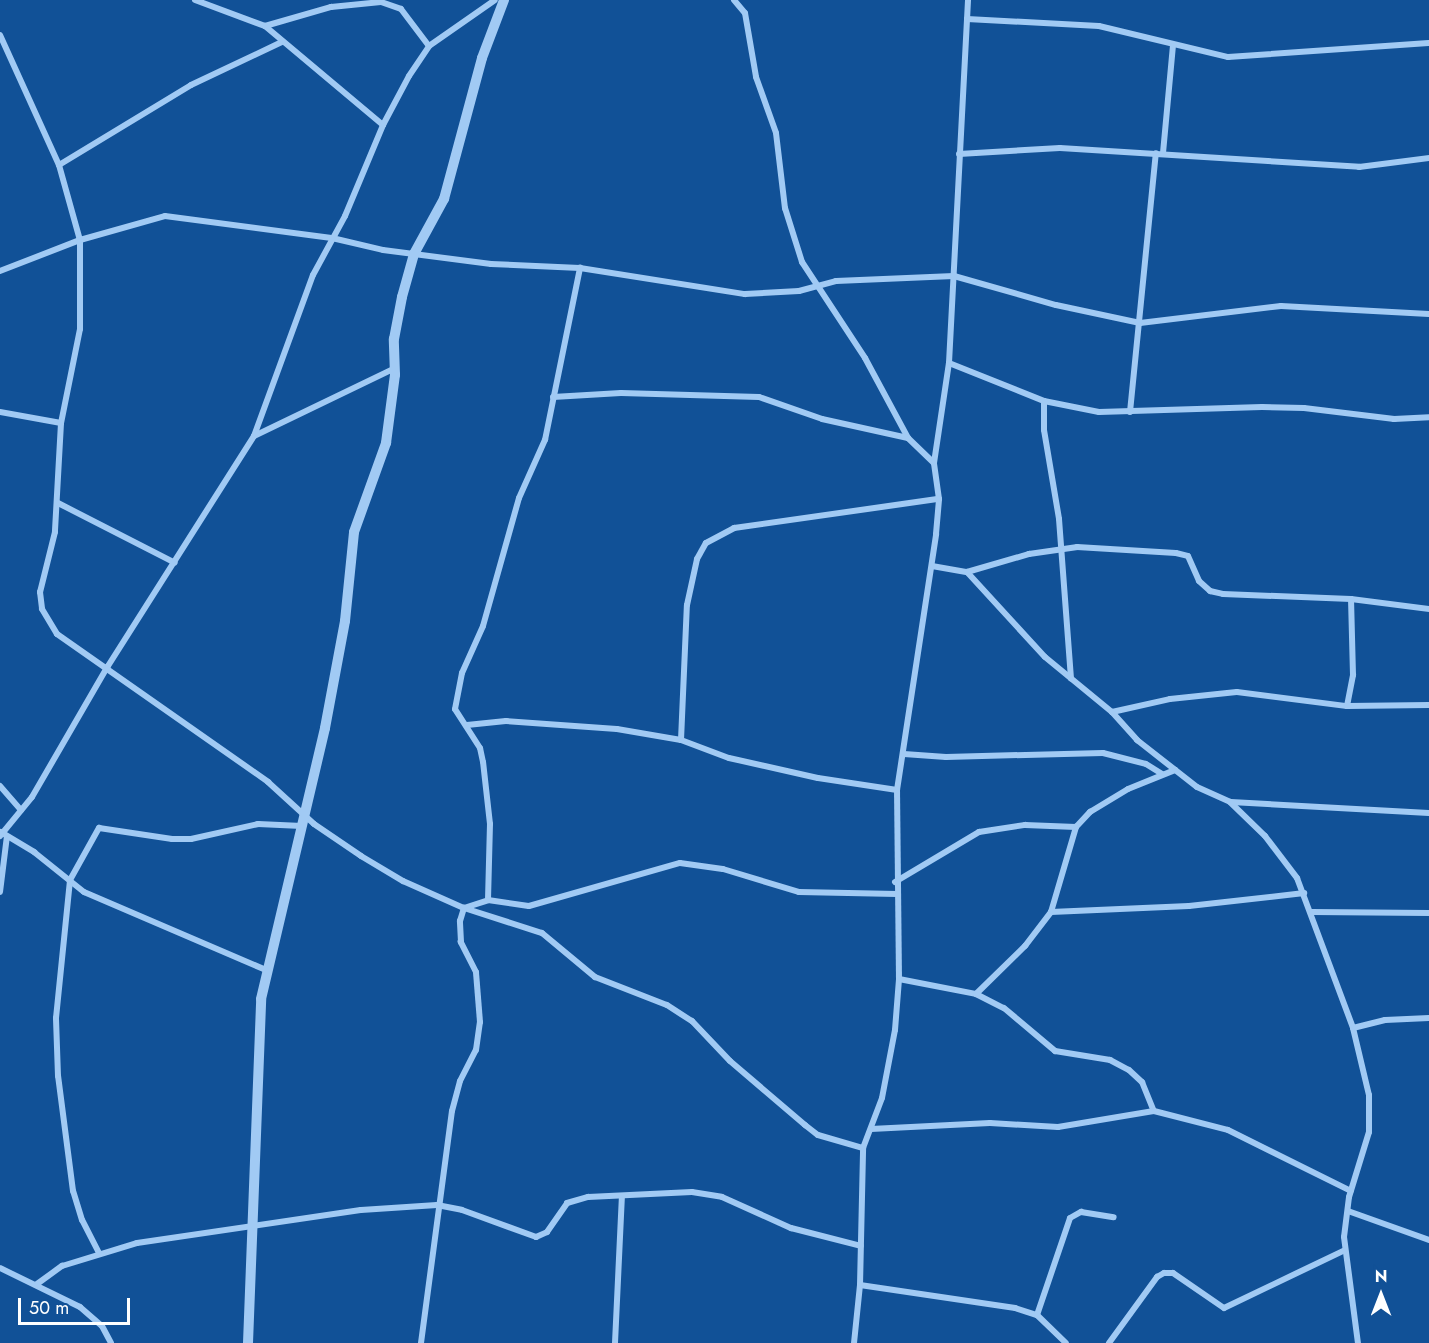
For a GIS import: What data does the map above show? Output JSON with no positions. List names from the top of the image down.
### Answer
{
  "scale_bar": "50 m",
  "north": "top"
}
